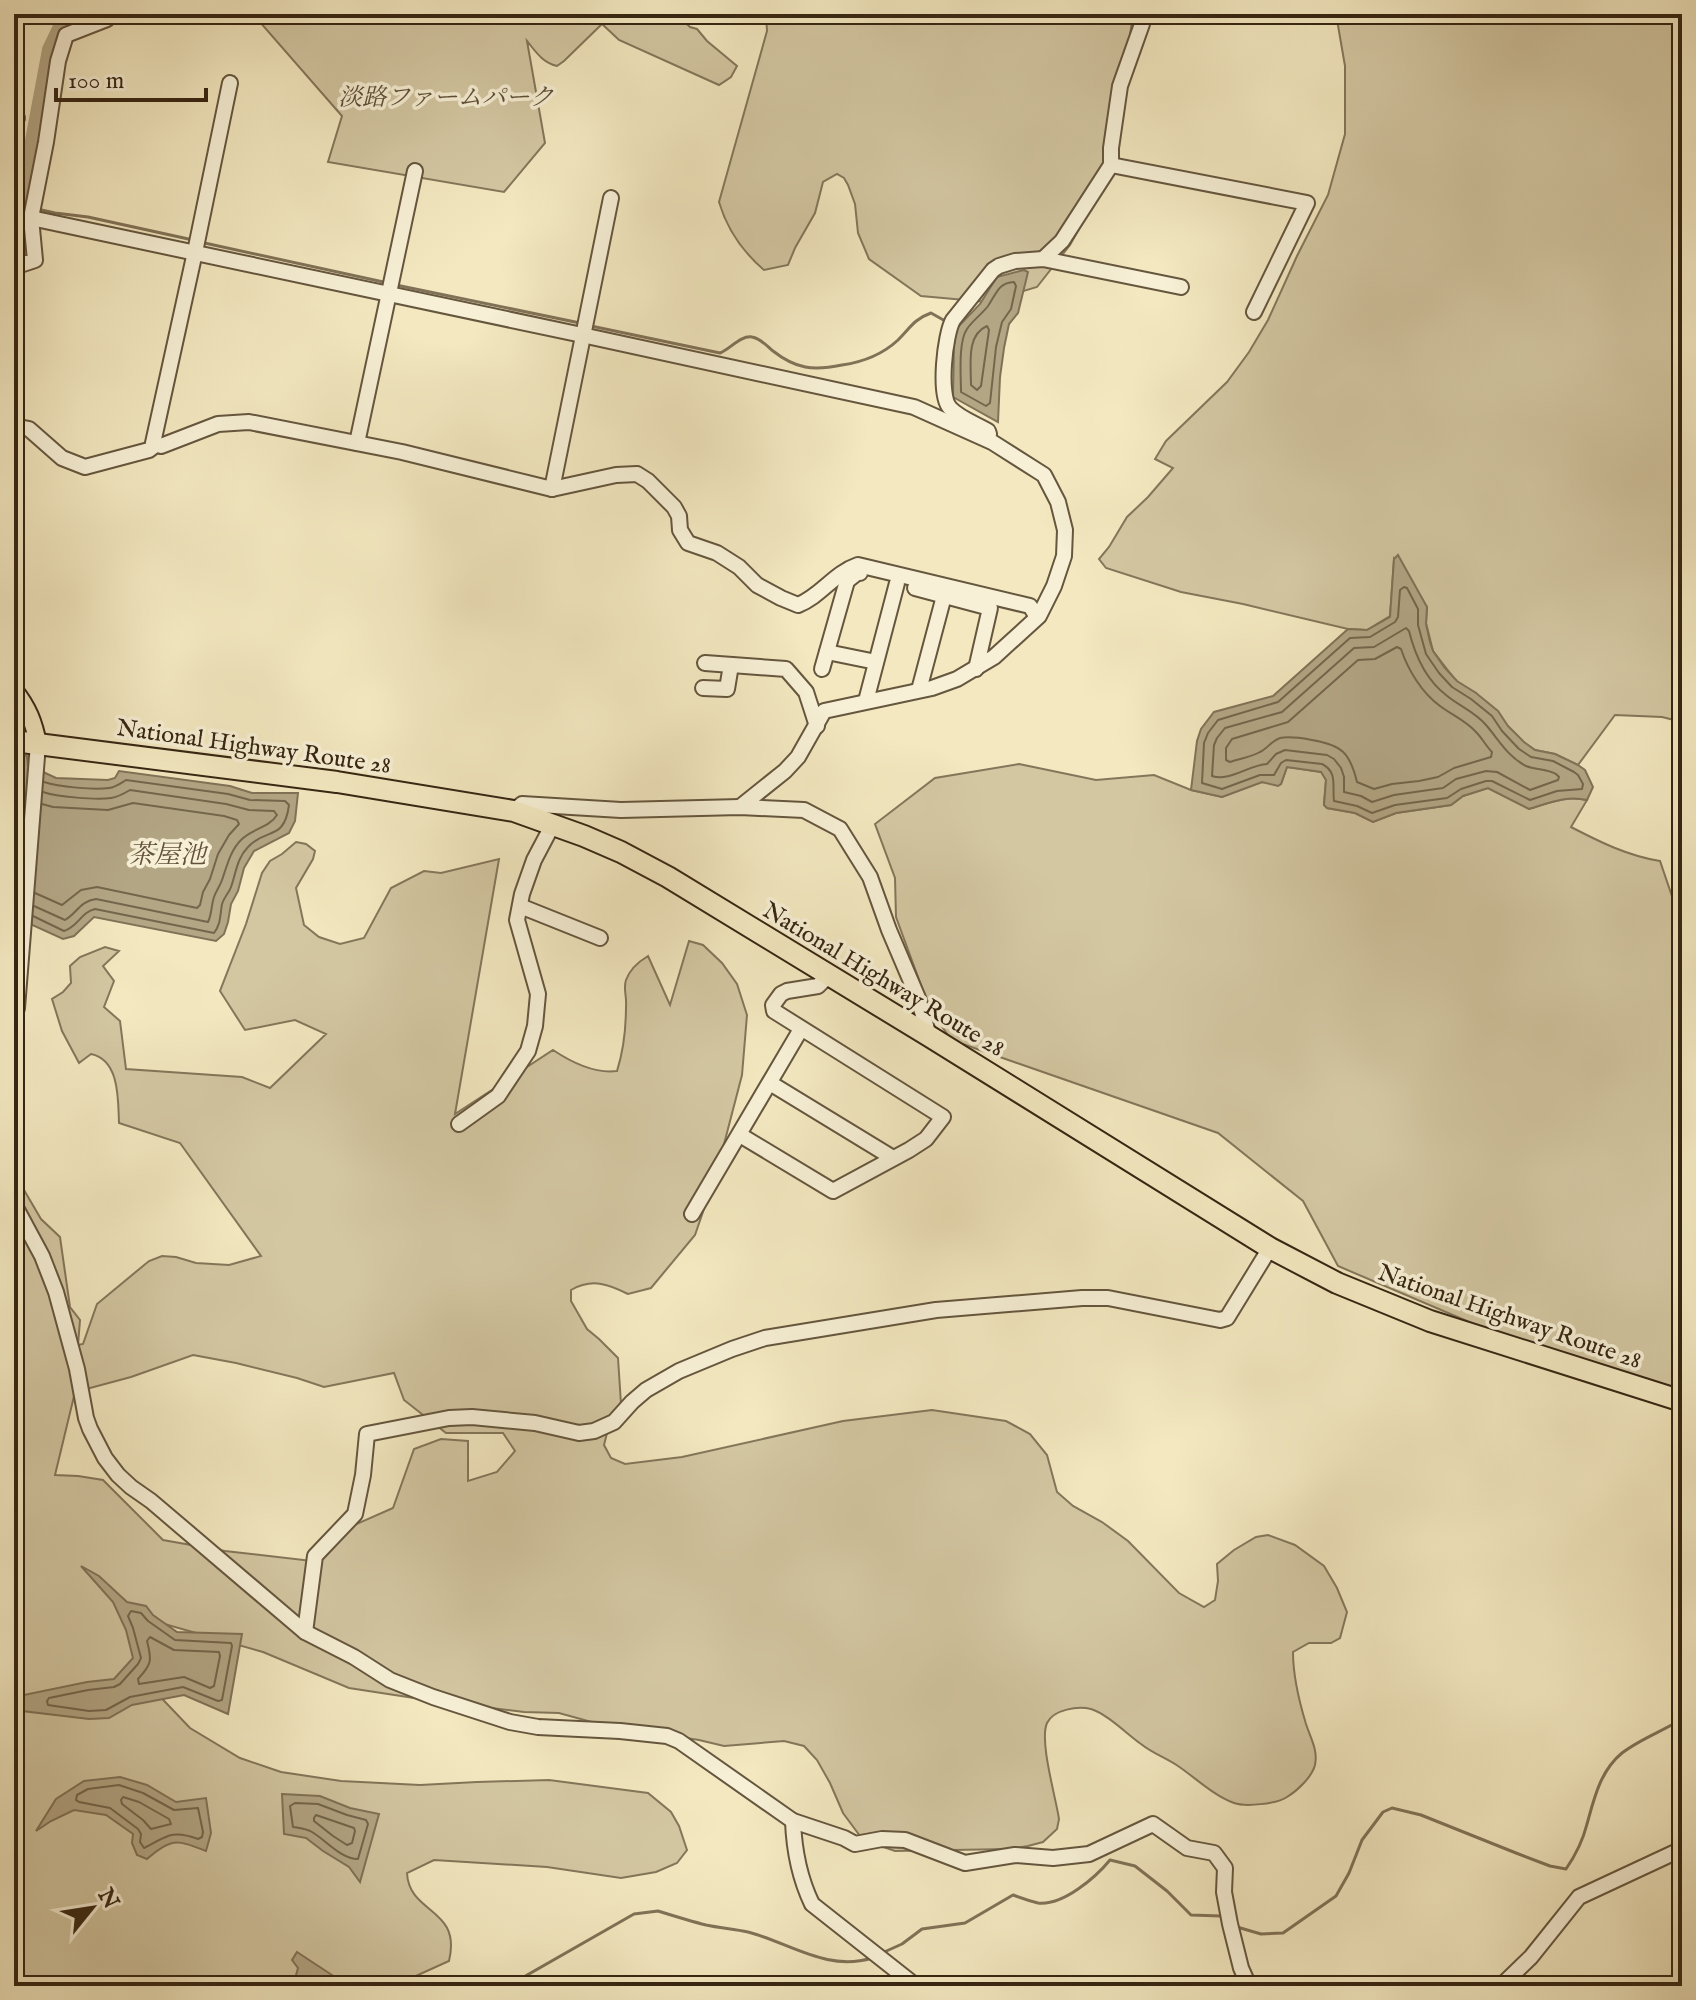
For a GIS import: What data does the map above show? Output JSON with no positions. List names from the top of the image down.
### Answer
{
  "streets": {
    "highway": ["National Highway Route 28"]
  },
  "water": ["茶屋池"],
  "parks": ["淡路ファームパーク"],
  "scale_bar": "100 m",
  "north": "top right"
}
